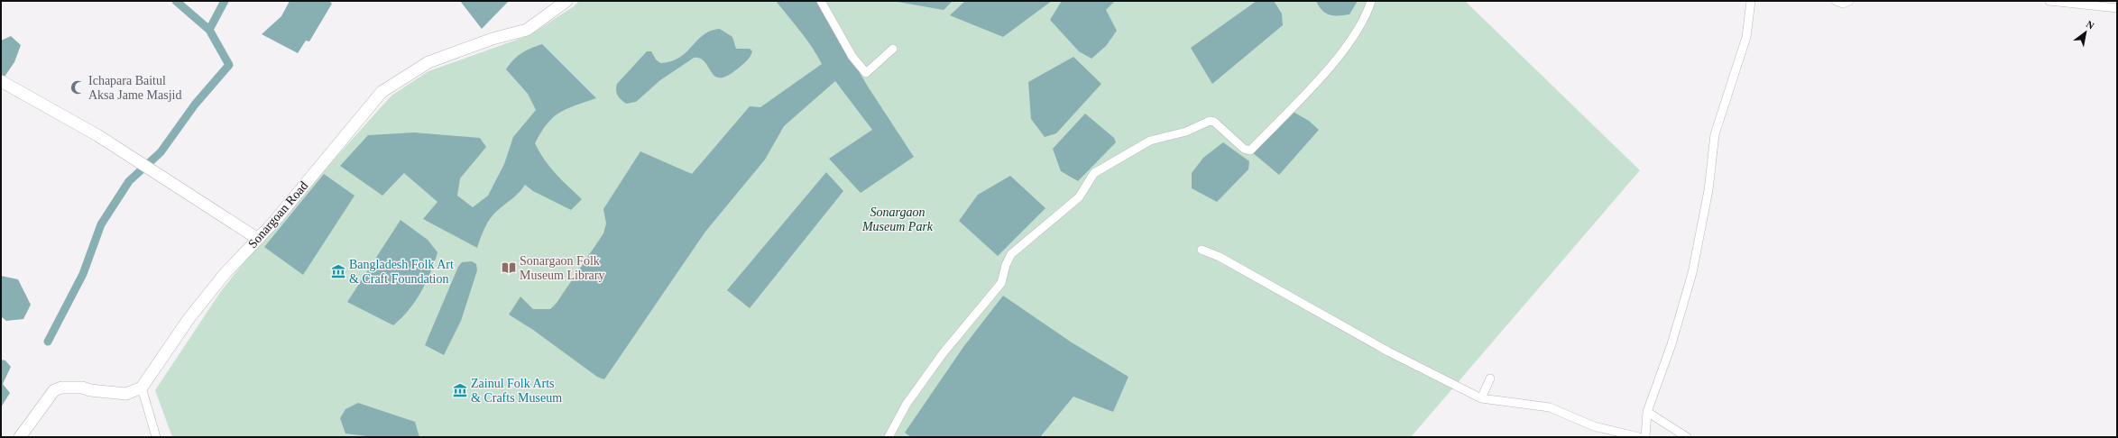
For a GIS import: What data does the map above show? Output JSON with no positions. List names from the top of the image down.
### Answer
{
  "streets": {
    "main road": ["Sonargoan Road"]
  },
  "parks": ["Sonargaon Museum Park"],
  "places": {
    "mosque": ["Ichapara Baitul Aksa Jame Masjid"],
    "library": ["Sonargaon Folk Museum Library"],
    "museum": ["Bangladesh Folk Art & Craft Foundation", "Zainul Folk Arts & Crafts Museum"]
  },
  "north": "top right"
}
